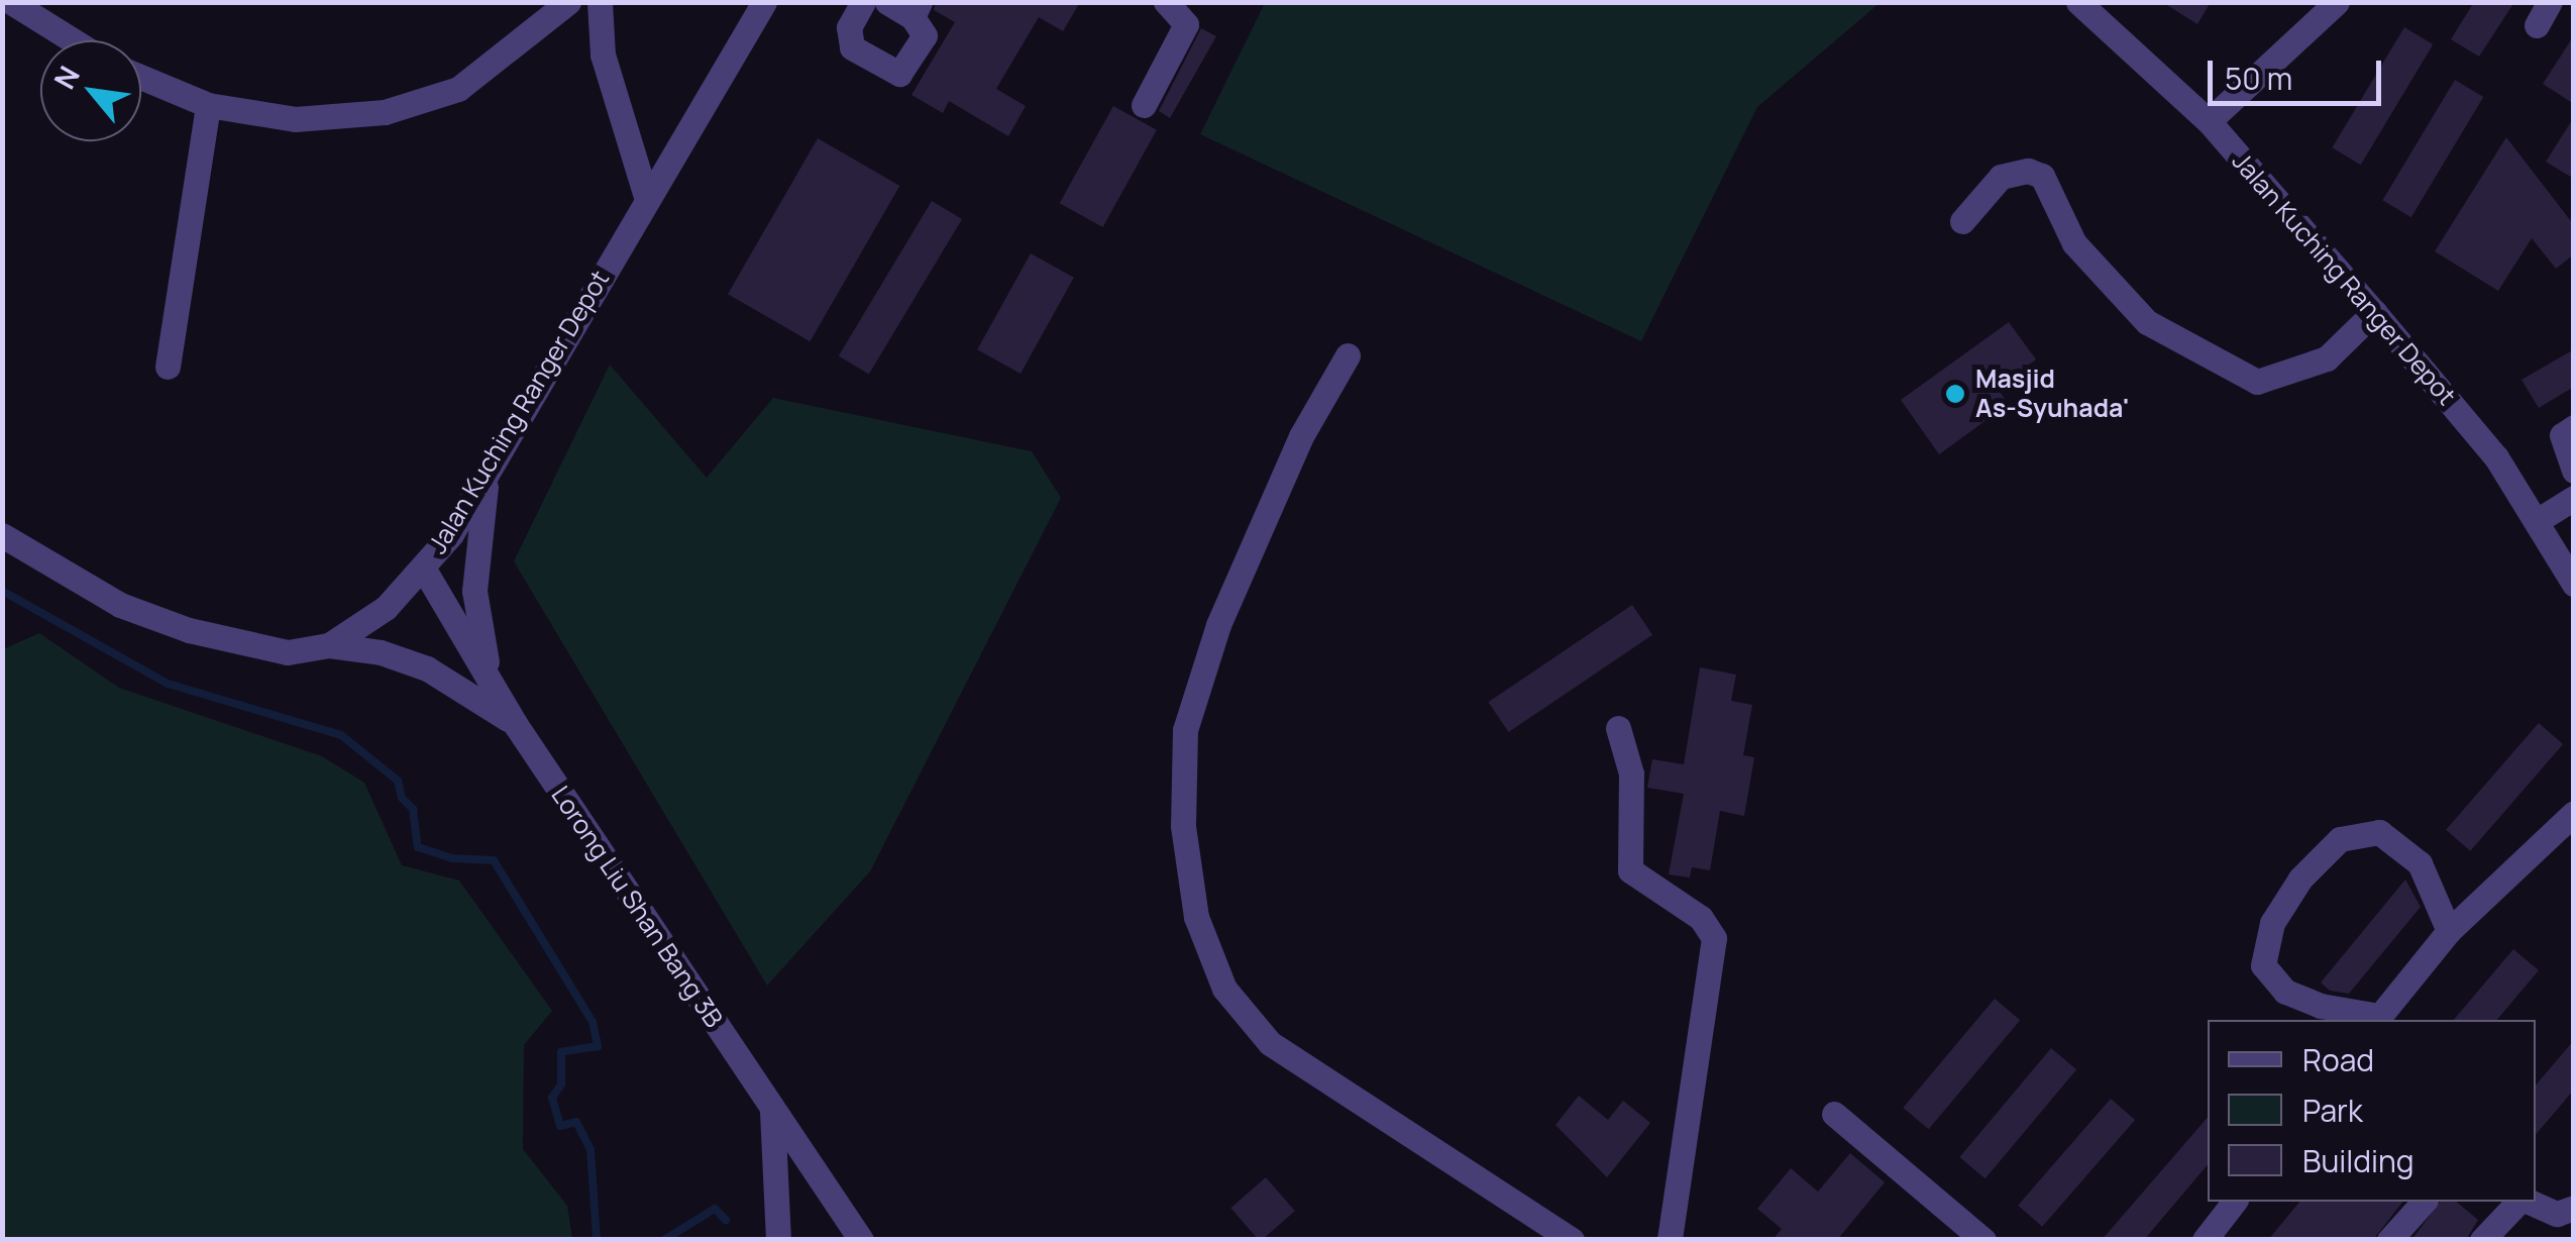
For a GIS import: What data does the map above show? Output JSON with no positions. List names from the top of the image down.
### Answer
{
  "streets": {
    "street": ["Jalan Kuching Ranger Depot", "Lorong Liu Shan Bang 3B"]
  },
  "crossings": [
    ["Jalan Kuching Ranger Depot", "Lorong Liu Shan Bang 3B"]
  ],
  "places": ["Masjid As-Syuhada'"],
  "legend": ["Road", "Park", "Building"],
  "scale_bar": "50 m",
  "north": "top left"
}
